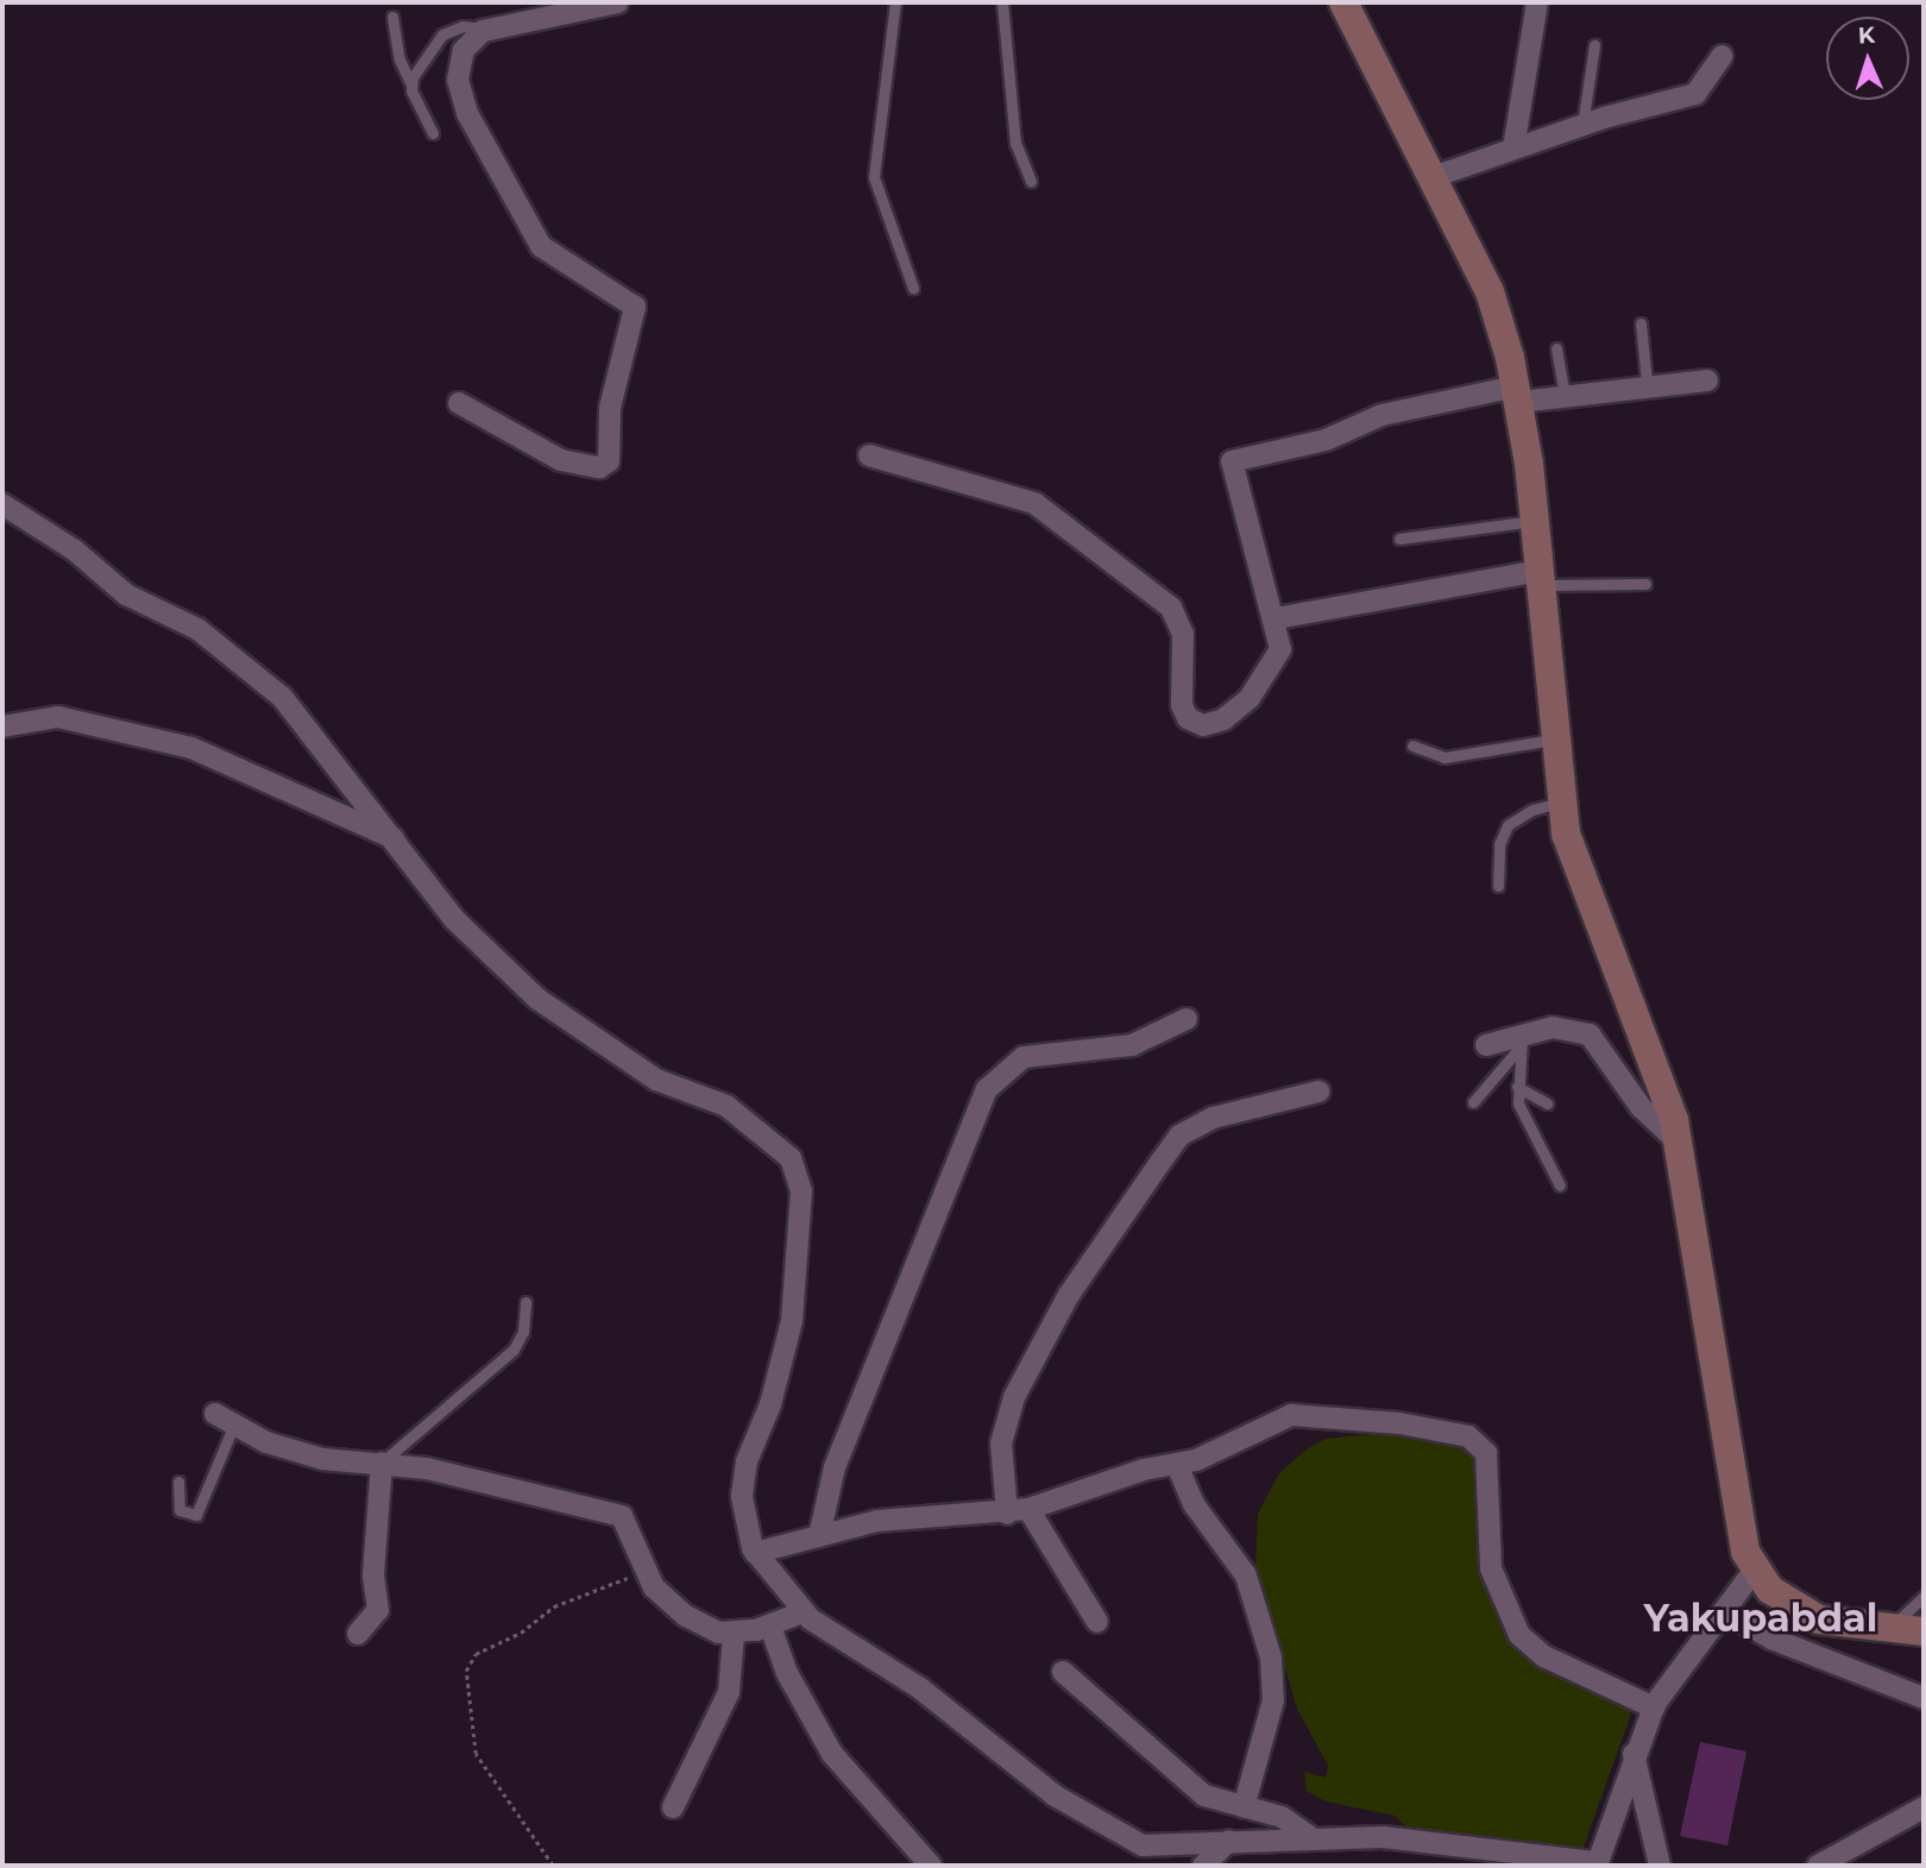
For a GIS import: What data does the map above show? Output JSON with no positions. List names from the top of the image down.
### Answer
{
  "districts": ["Yakupabdal"],
  "north": "top"
}
